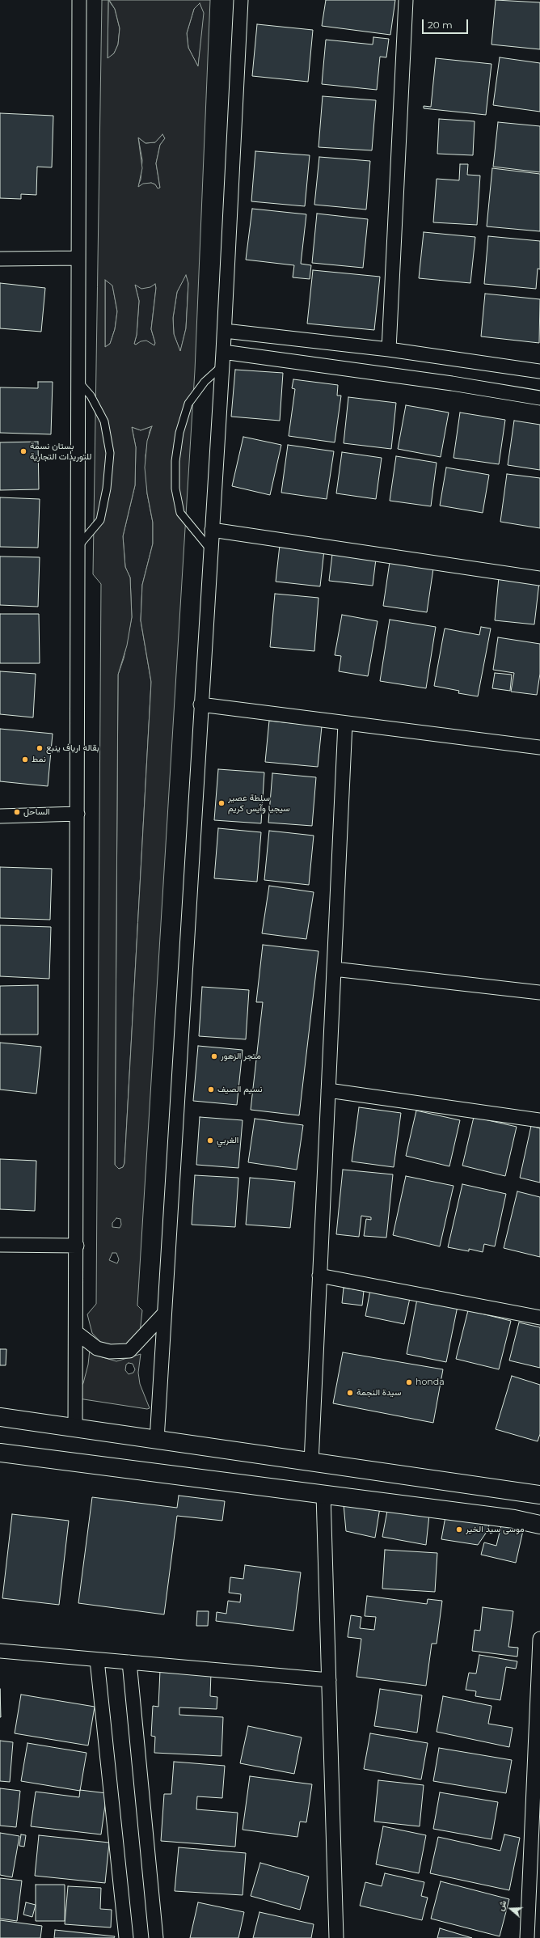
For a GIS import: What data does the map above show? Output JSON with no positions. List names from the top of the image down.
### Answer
{
  "places": [
    "بستان نسمة للتوريدات التجارية",
    "بقاله ارياف ينبع",
    "نمط",
    "سلطة عصير سيجيا وآيس كريم",
    "الساحل",
    "متجر الزهور",
    "نسيم الصيف",
    "الغربي",
    "honda",
    "سيدة النجمة",
    "موسى سيد الخير"
  ],
  "scale_bar": "20 m",
  "north": "left"
}
